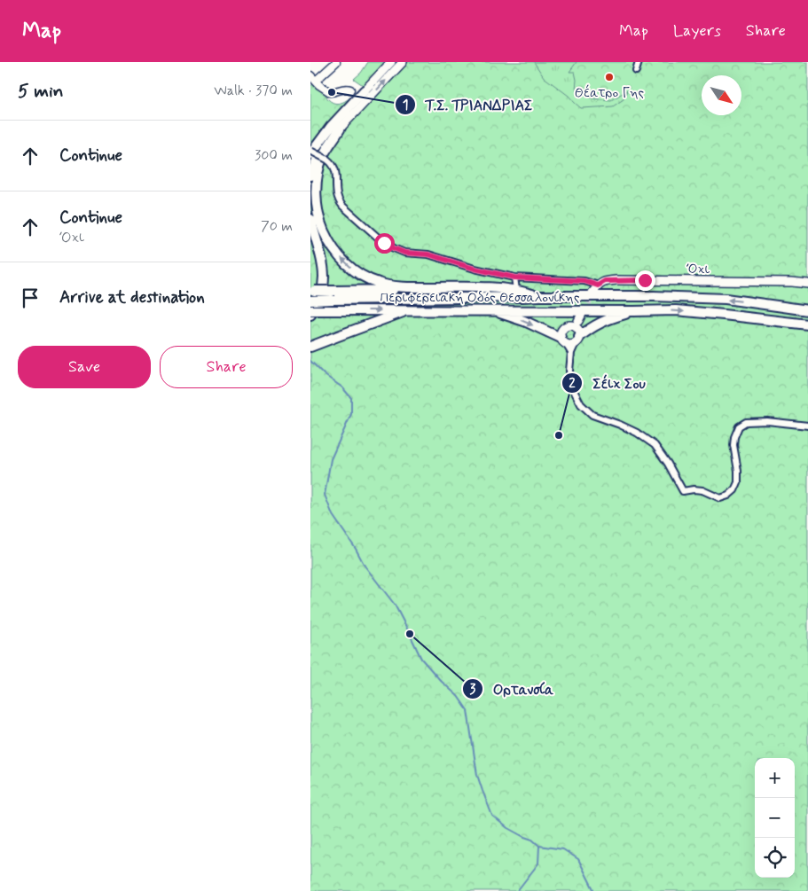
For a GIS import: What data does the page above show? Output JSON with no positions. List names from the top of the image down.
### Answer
{
  "streets": {
    "highway": ["Περιφερειακή Οδός Θεσσαλονίκης"],
    "main road": ["Όχι"]
  },
  "places": [
    "Θέατρο Γης",
    "Τ.Σ. ΤΡΙΑΝΔΡΙΑΣ",
    "Σέιχ Σου",
    "Ορτανσία"
  ],
  "north": "bottom right",
  "page": {
    "header": "Map",
    "nav": ["Map", "Layers", "Share"],
    "heading": ["5 min", "Walk · 370 m"],
    "list": [
      ["Continue", "300 m"],
      ["Continue", "Όχι", "70 m"],
      "Arrive at destination"
    ],
    "buttons": ["Save", "Share"],
    "map_buttons": ["+", "−"]
  }
}
